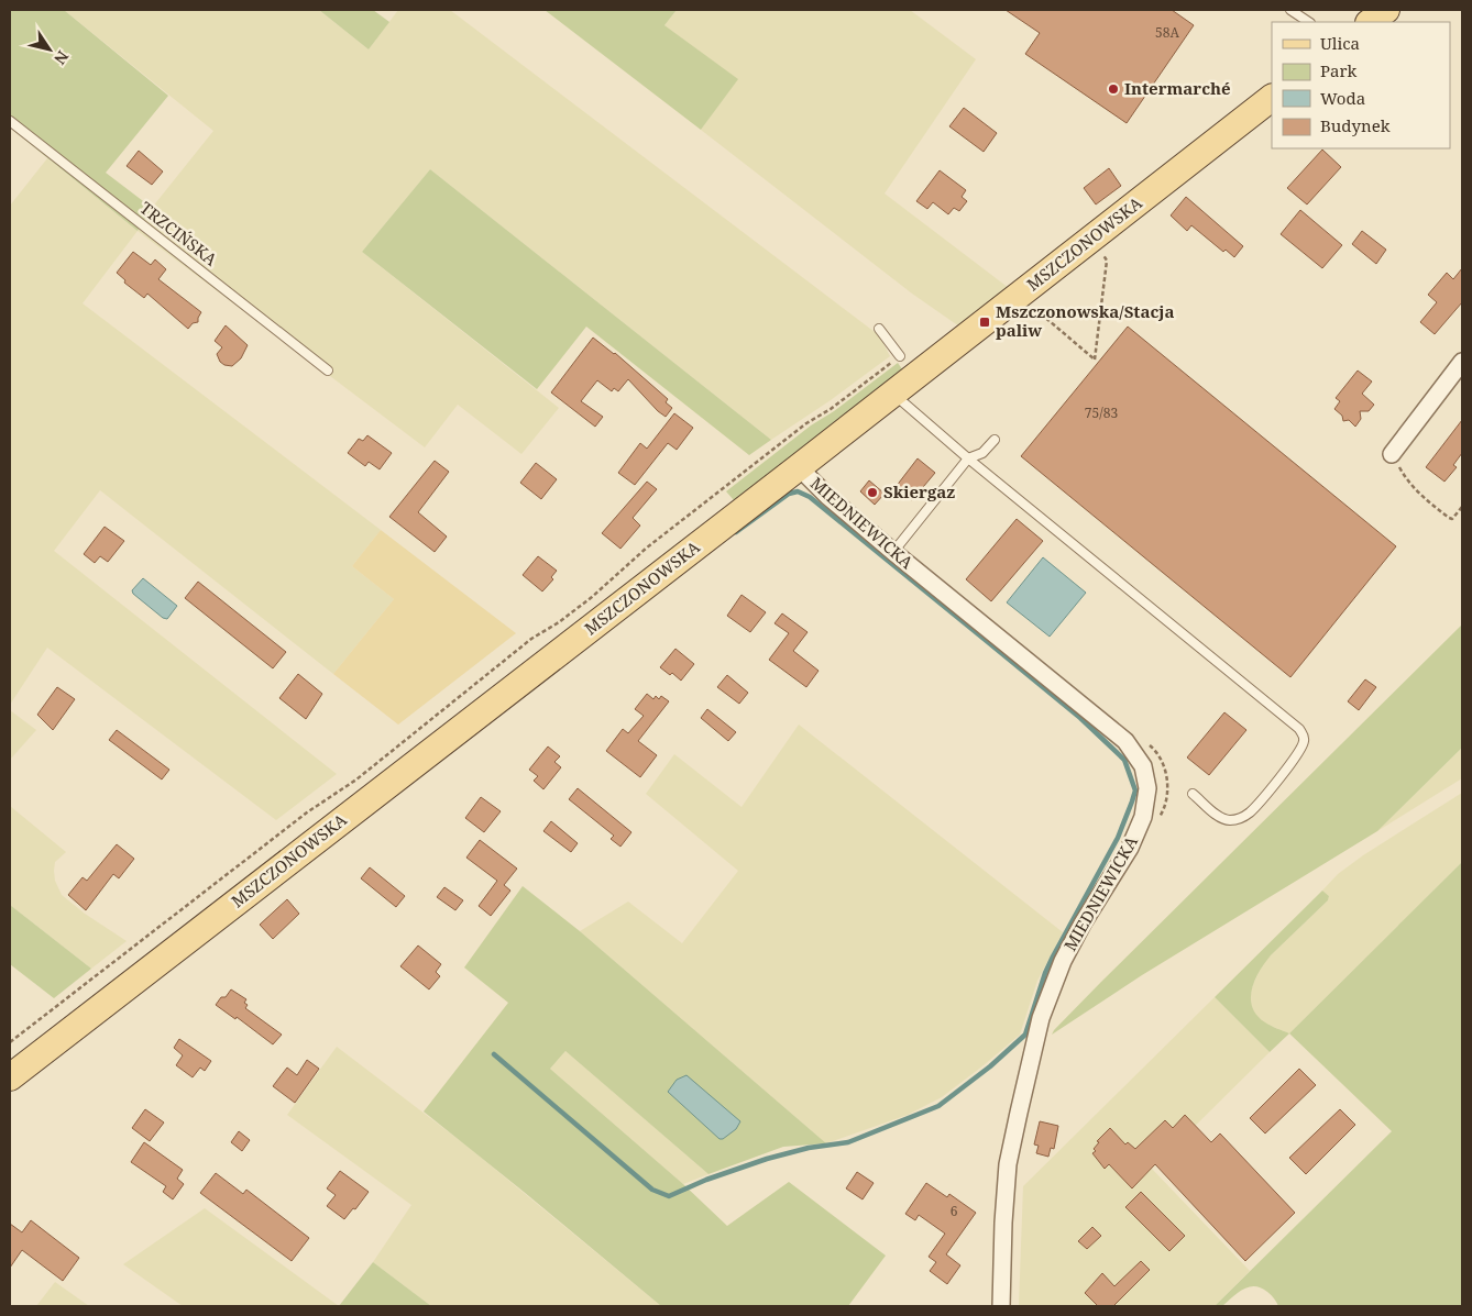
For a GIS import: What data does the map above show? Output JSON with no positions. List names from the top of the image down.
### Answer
{
  "streets": {
    "main road": ["MSZCZONOWSKA"],
    "street": ["MIEDNIEWICKA"],
    "lane": ["TRZCIŃSKA"]
  },
  "crossings": [
    ["MSZCZONOWSKA", "MIEDNIEWICKA"]
  ],
  "places": {
    "other": ["Intermarché", "Skiergaz"],
    "transit": ["Mszczonowska/Stacja paliw"]
  },
  "house_numbers": ["58A", "75/83", "6"],
  "legend": [
    "Ulica",
    "Park",
    "Woda",
    "Budynek"
  ],
  "north": "bottom right"
}
